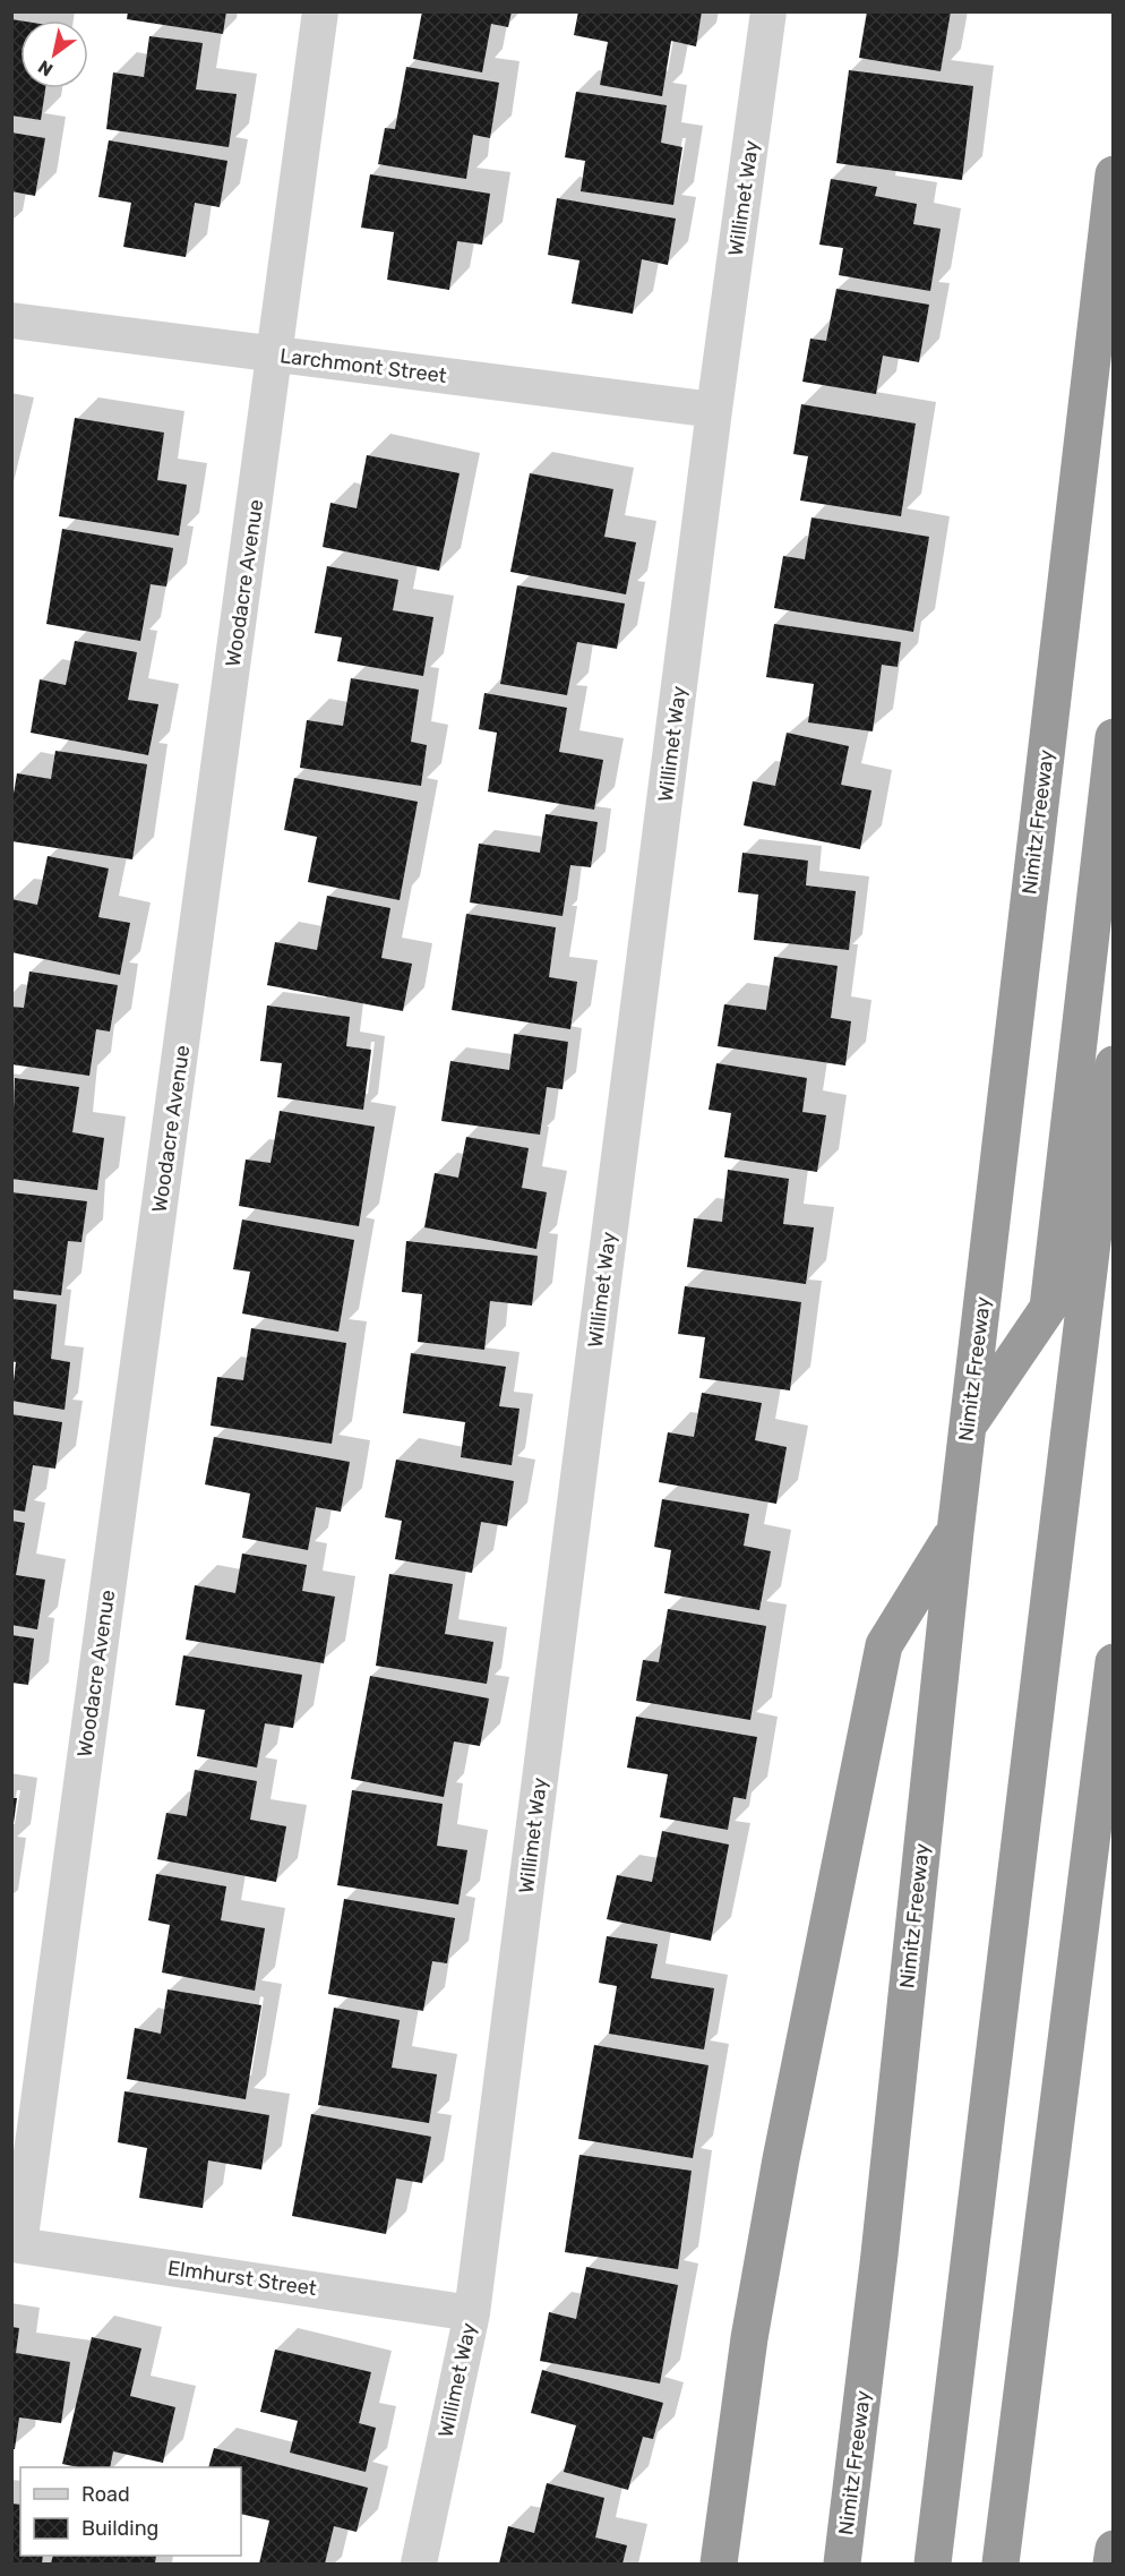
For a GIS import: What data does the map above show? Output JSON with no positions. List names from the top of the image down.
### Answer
{
  "streets": {
    "highway": ["Nimitz Freeway"],
    "street": [
      "Willimet Way",
      "Larchmont Street",
      "Woodacre Avenue",
      "Elmhurst Street"
    ]
  },
  "crossings": [
    ["Willimet Way", "Larchmont Street"],
    ["Willimet Way", "Elmhurst Street"],
    ["Larchmont Street", "Woodacre Avenue"],
    ["Woodacre Avenue", "Elmhurst Street"]
  ],
  "legend": ["Road", "Building"],
  "north": "bottom left"
}
